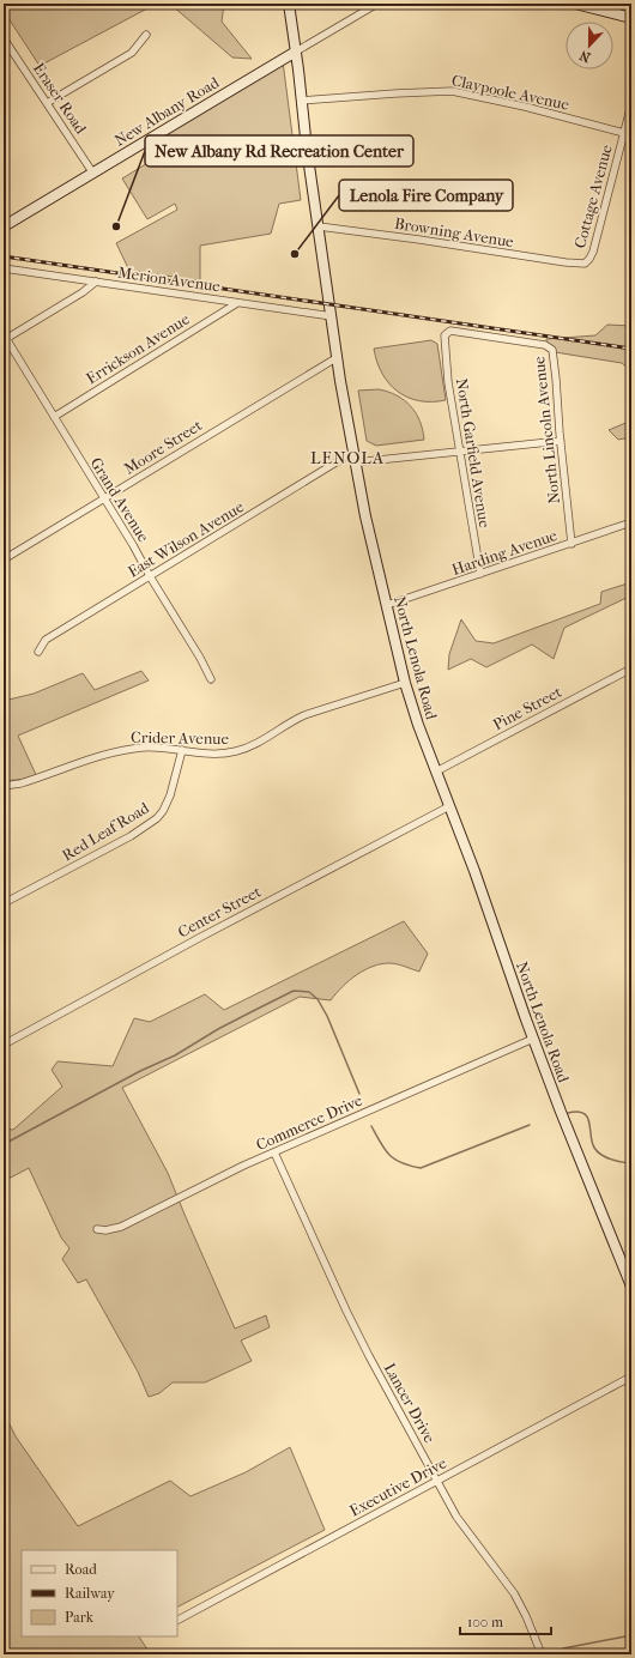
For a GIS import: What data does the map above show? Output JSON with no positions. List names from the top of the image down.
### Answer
{
  "streets": {
    "main road": ["New Albany Road", "North Lenola Road"],
    "street": [
      "Claypoole Avenue",
      "Eraser Road",
      "Cottage Avenue",
      "Browning Avenue",
      "Merion Avenue",
      "Errickson Avenue",
      "North Lincoln Avenue",
      "Moore Street",
      "North Garfield Avenue",
      "Grand Avenue",
      "East Wilson Avenue",
      "Harding Avenue",
      "Pine Street",
      "Crider Avenue",
      "Red Leaf Road",
      "Center Street",
      "Commerce Drive",
      "Lancer Drive",
      "Executive Drive"
    ]
  },
  "crossings": [
    ["Claypoole Avenue", "Cottage Avenue"],
    ["Claypoole Avenue", "North Lenola Road"],
    ["Eraser Road", "New Albany Road"],
    ["New Albany Road", "North Lenola Road"],
    ["Cottage Avenue", "Browning Avenue"],
    ["Browning Avenue", "North Lenola Road"],
    ["Merion Avenue", "Errickson Avenue"],
    ["Merion Avenue", "North Lenola Road"],
    ["Errickson Avenue", "Grand Avenue"],
    ["North Lincoln Avenue", "North Garfield Avenue"],
    ["North Lincoln Avenue", "East Wilson Avenue"],
    ["North Lincoln Avenue", "Harding Avenue"],
    ["Moore Street", "Grand Avenue"],
    ["Moore Street", "North Lenola Road"],
    ["North Garfield Avenue", "East Wilson Avenue"],
    ["North Garfield Avenue", "Harding Avenue"],
    ["Grand Avenue", "East Wilson Avenue"],
    ["East Wilson Avenue", "North Lenola Road"],
    ["Harding Avenue", "North Lenola Road"],
    ["North Lenola Road", "Pine Street"],
    ["North Lenola Road", "Crider Avenue"],
    ["North Lenola Road", "Center Street"],
    ["North Lenola Road", "Commerce Drive"],
    ["Crider Avenue", "Red Leaf Road"],
    ["Commerce Drive", "Lancer Drive"],
    ["Lancer Drive", "Executive Drive"]
  ],
  "districts": ["LENOLA"],
  "places": ["New Albany Rd Recreation Center", "Lenola Fire Company"],
  "legend": ["Road", "Railway", "Park"],
  "scale_bar": "100 m",
  "north": "bottom"
}
